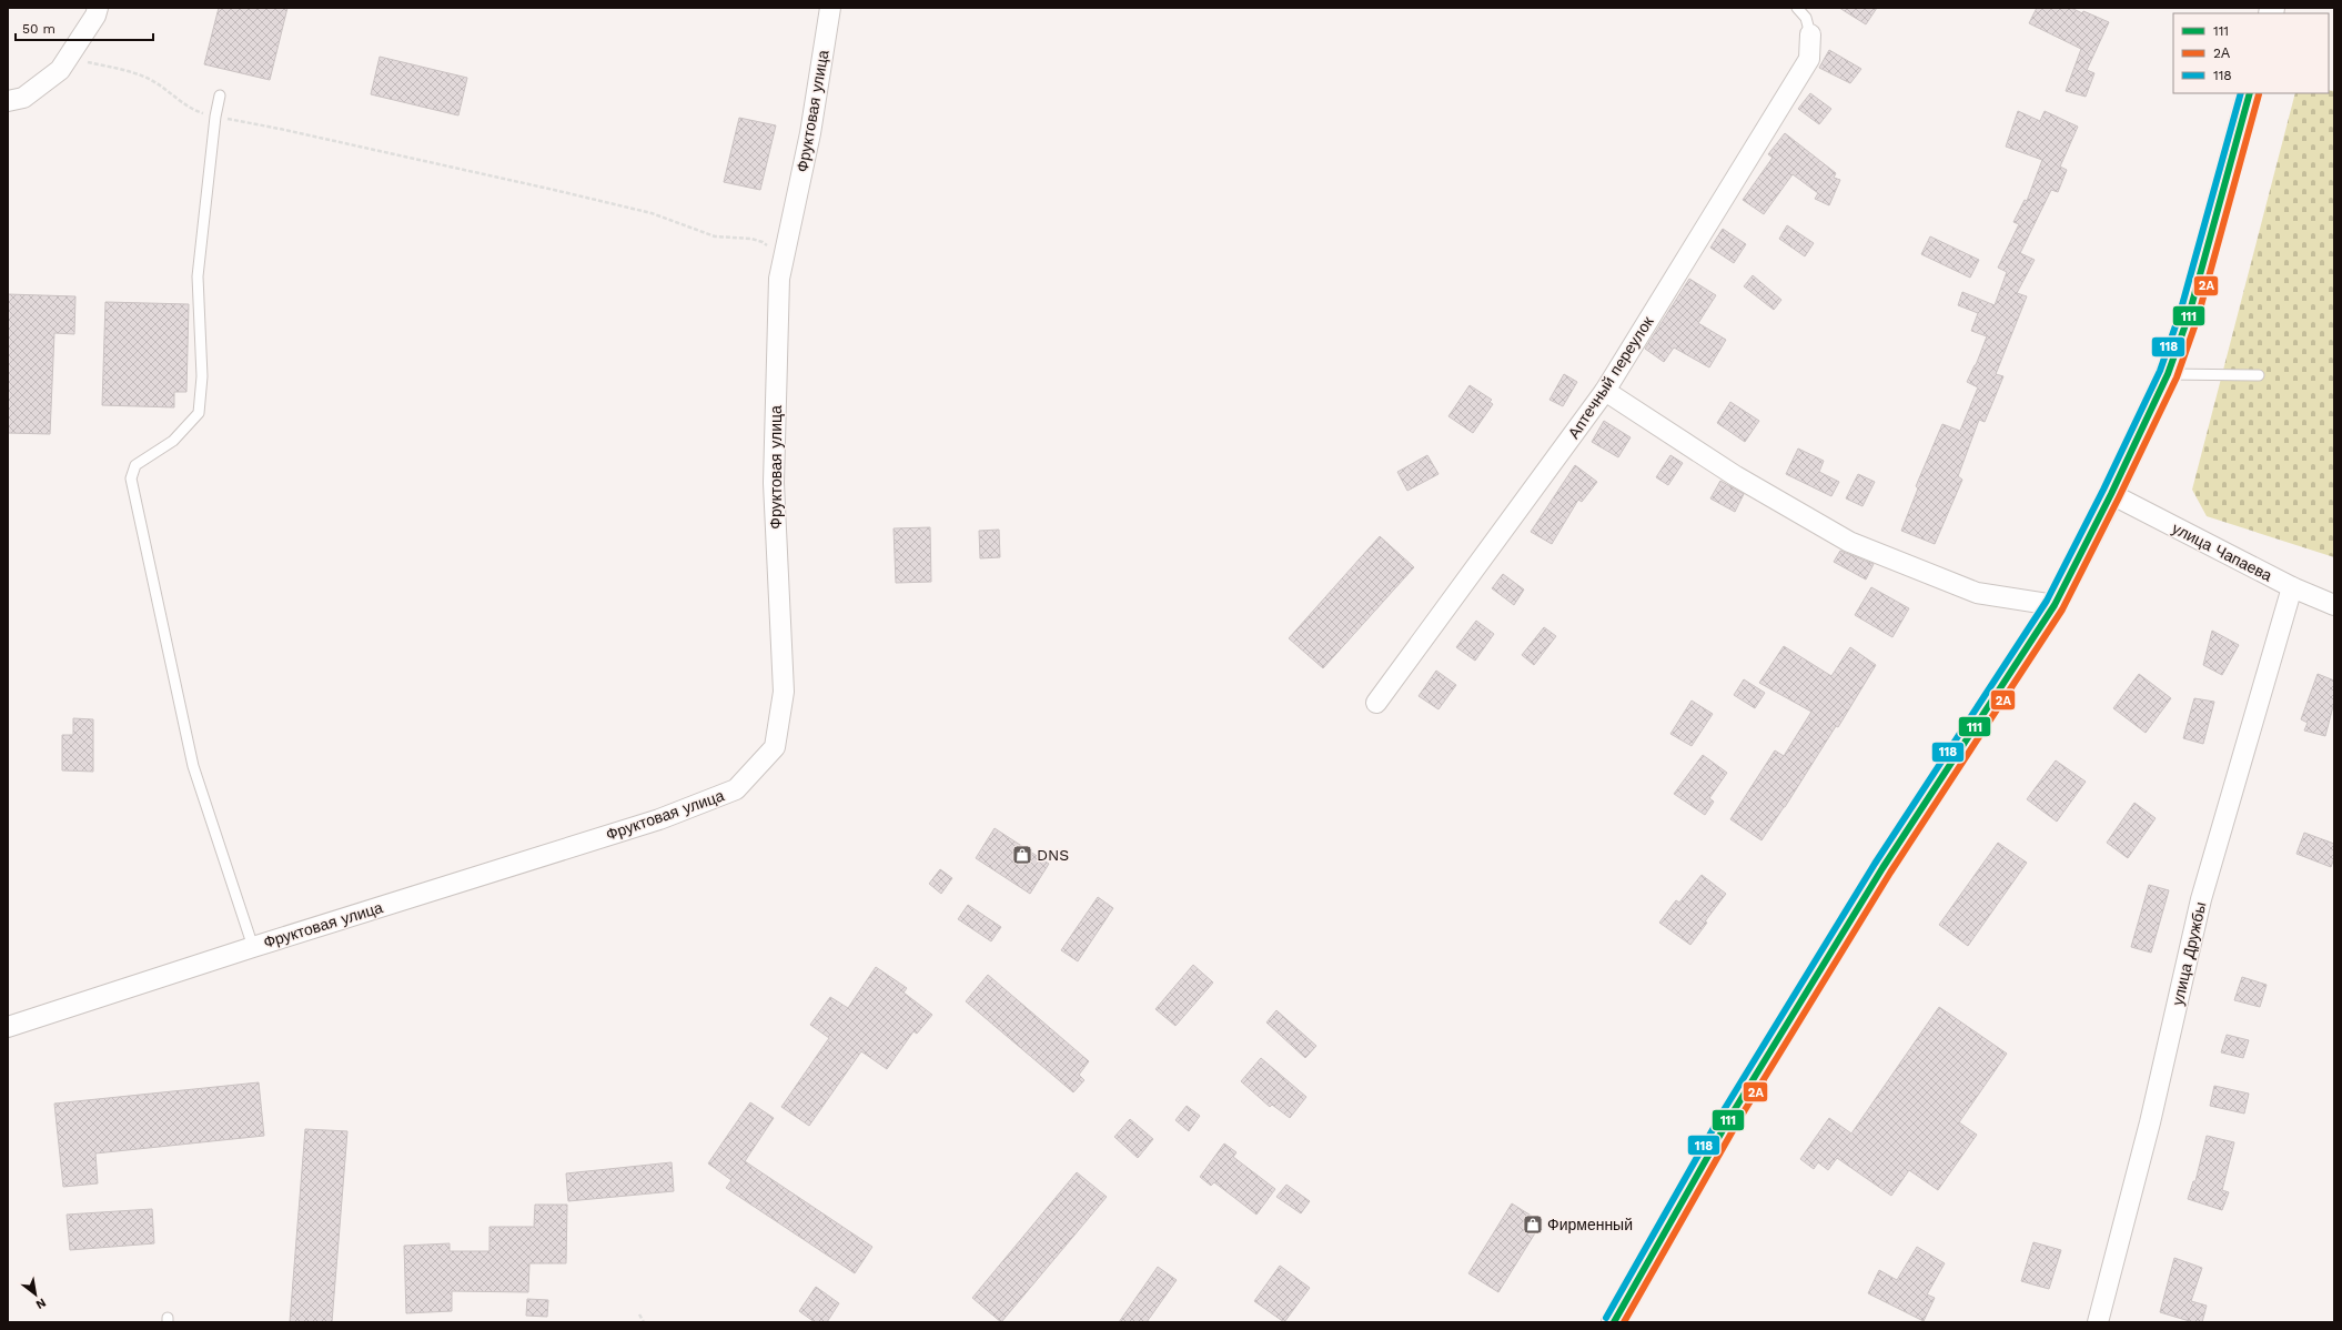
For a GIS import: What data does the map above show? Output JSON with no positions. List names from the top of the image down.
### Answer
{
  "streets": {
    "street": [
      "Фруктовая улица",
      "Аптечный переулок",
      "улица Чапаева",
      "улица Дружбы"
    ]
  },
  "crossings": [
    ["улица Чапаева", "улица Дружбы"]
  ],
  "places": {
    "shop": ["DNS", "Фирменный"]
  },
  "lines": ["transit line 111", "transit line 118", "transit line 2А"],
  "legend": ["111", "2А", "118"],
  "scale_bar": "50 m",
  "north": "bottom right"
}
